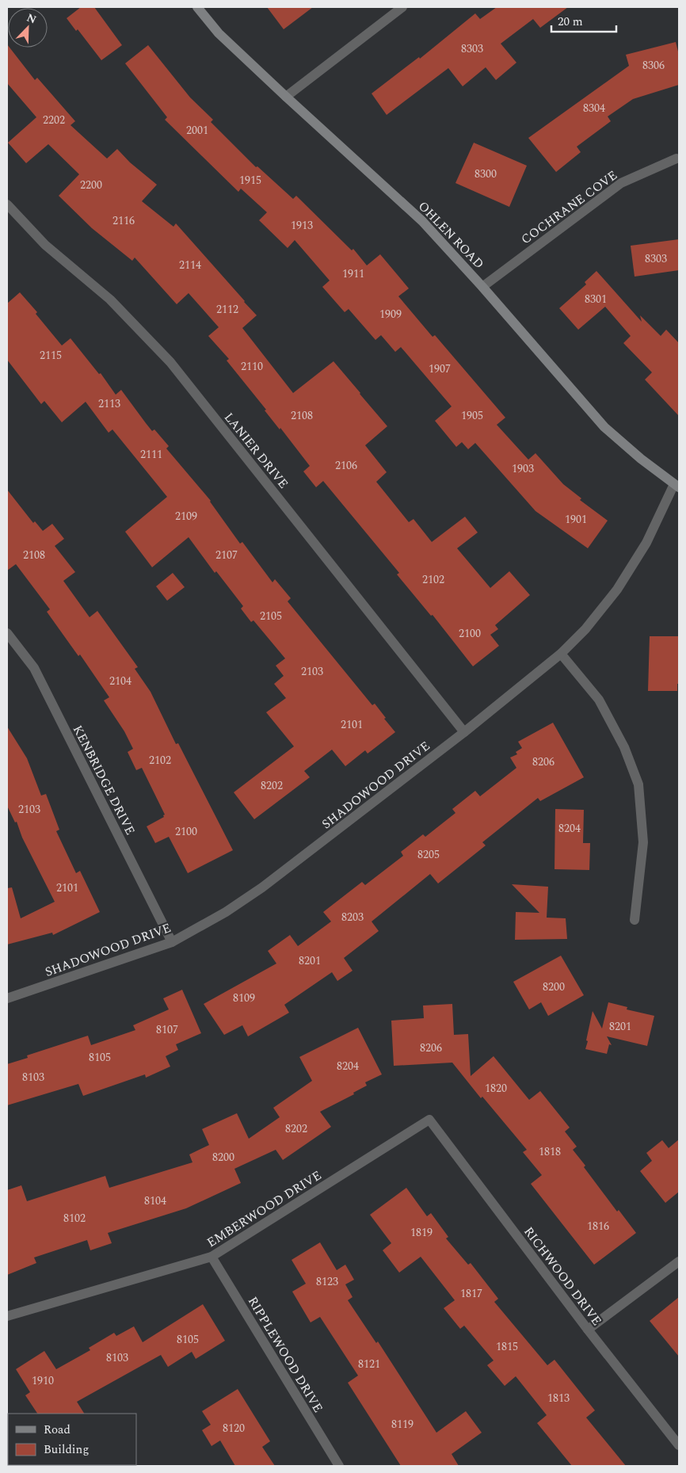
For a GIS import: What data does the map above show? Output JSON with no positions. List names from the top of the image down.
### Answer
{
  "streets": {
    "street": [
      "COCHRANE COVE",
      "OHLEN ROAD",
      "LANIER DRIVE",
      "KENBRIDGE DRIVE",
      "SHADOWOOD DRIVE",
      "EMBERWOOD DRIVE",
      "RICHWOOD DRIVE",
      "RIPPLEWOOD DRIVE"
    ]
  },
  "crossings": [
    ["COCHRANE COVE", "OHLEN ROAD"],
    ["OHLEN ROAD", "SHADOWOOD DRIVE"],
    ["LANIER DRIVE", "SHADOWOOD DRIVE"],
    ["KENBRIDGE DRIVE", "SHADOWOOD DRIVE"],
    ["EMBERWOOD DRIVE", "RICHWOOD DRIVE"],
    ["EMBERWOOD DRIVE", "RIPPLEWOOD DRIVE"]
  ],
  "house_numbers": [
    "8303",
    "8306",
    "8304",
    "2202",
    "2001",
    "8300",
    "1915",
    "2200",
    "2116",
    "1913",
    "8303",
    "2114",
    "1911",
    "8301",
    "2112",
    "1909",
    "2115",
    "2110",
    "1907",
    "2113",
    "2108",
    "1905",
    "2111",
    "2106",
    "1903",
    "2109",
    "1901",
    "2108",
    "2107",
    "2102",
    "2105",
    "2100",
    "2103",
    "2104",
    "2101",
    "2102",
    "8206",
    "8202",
    "2103",
    "8204",
    "2100",
    "8205",
    "2101",
    "8203",
    "8201",
    "8200",
    "8109",
    "8201",
    "8107",
    "8206",
    "8105",
    "8204",
    "8103",
    "1820",
    "8202",
    "1818",
    "8200",
    "8104",
    "8102",
    "1816",
    "1819",
    "8123",
    "1817",
    "8105",
    "1815",
    "8103",
    "8121",
    "1910",
    "1813",
    "8119",
    "8120"
  ],
  "legend": ["Road", "Building"],
  "scale_bar": "20 m",
  "north": "top right"
}
